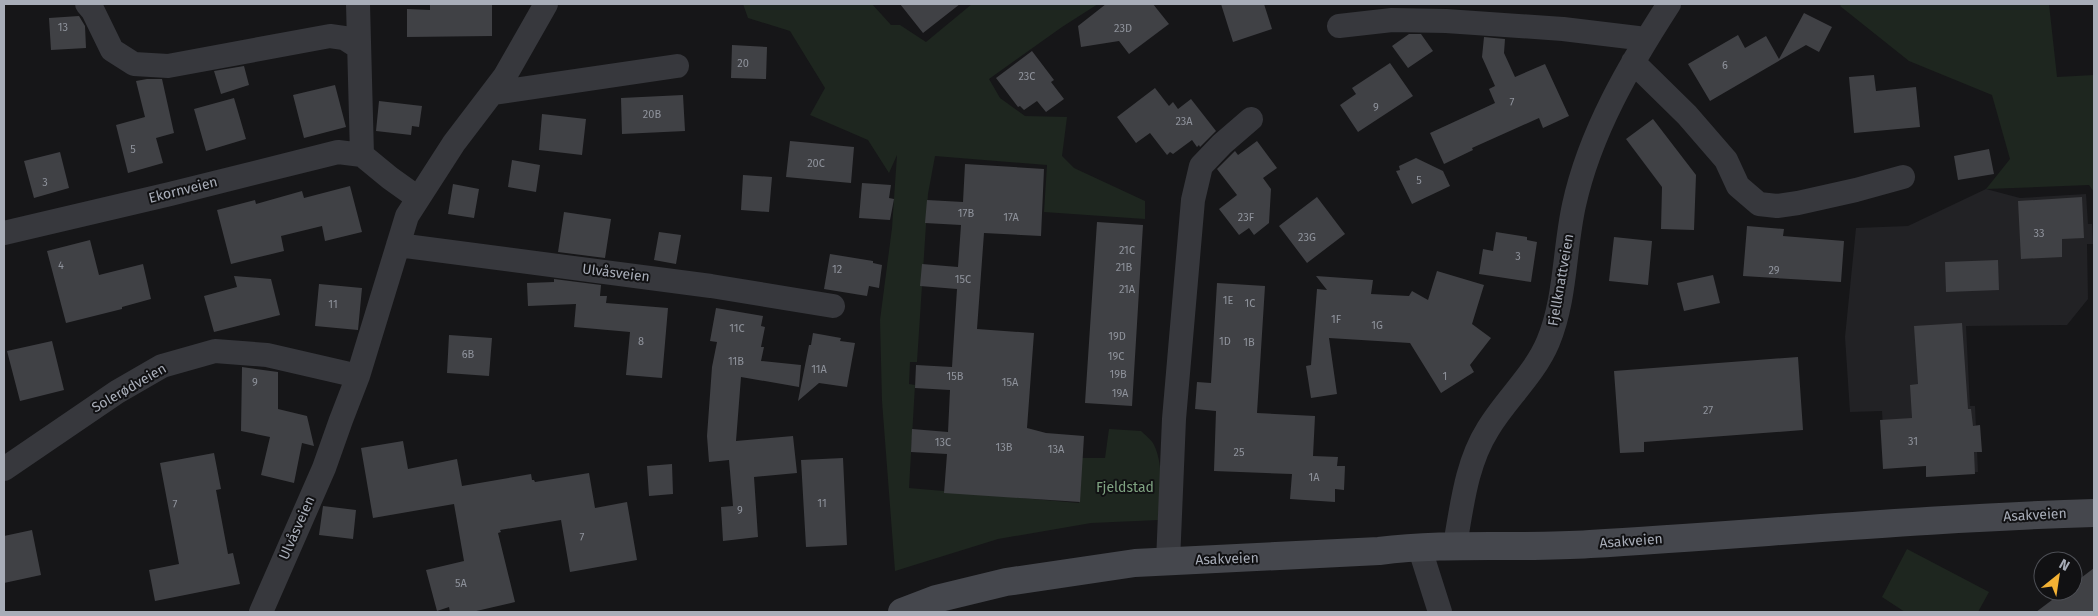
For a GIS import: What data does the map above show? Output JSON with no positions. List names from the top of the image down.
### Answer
{
  "streets": {
    "main road": ["Asakveien"],
    "street": [
      "Ekornveien",
      "Ulvåsveien",
      "Fjellknattveien",
      "Solerødveien"
    ]
  },
  "crossings": [
    ["Ulvåsveien", "Solerødveien"],
    ["Fjellknattveien", "Asakveien"]
  ],
  "parks": ["Fjeldstad"],
  "house_numbers": [
    "13",
    "23D",
    "20",
    "6",
    "23C",
    "7",
    "9",
    "20B",
    "23A",
    "5",
    "20C",
    "5",
    "3",
    "17B",
    "17A",
    "23F",
    "33",
    "23G",
    "21C",
    "3",
    "4",
    "21B",
    "12",
    "29",
    "15C",
    "21A",
    "1E",
    "1C",
    "11",
    "1F",
    "1G",
    "11C",
    "19D",
    "8",
    "1D",
    "1B",
    "6B",
    "19C",
    "11B",
    "11A",
    "19B",
    "15B",
    "1",
    "9",
    "15A",
    "19A",
    "27",
    "31",
    "13C",
    "13B",
    "13A",
    "25",
    "1A",
    "11",
    "7",
    "9",
    "7",
    "5A"
  ],
  "north": "top right"
}
